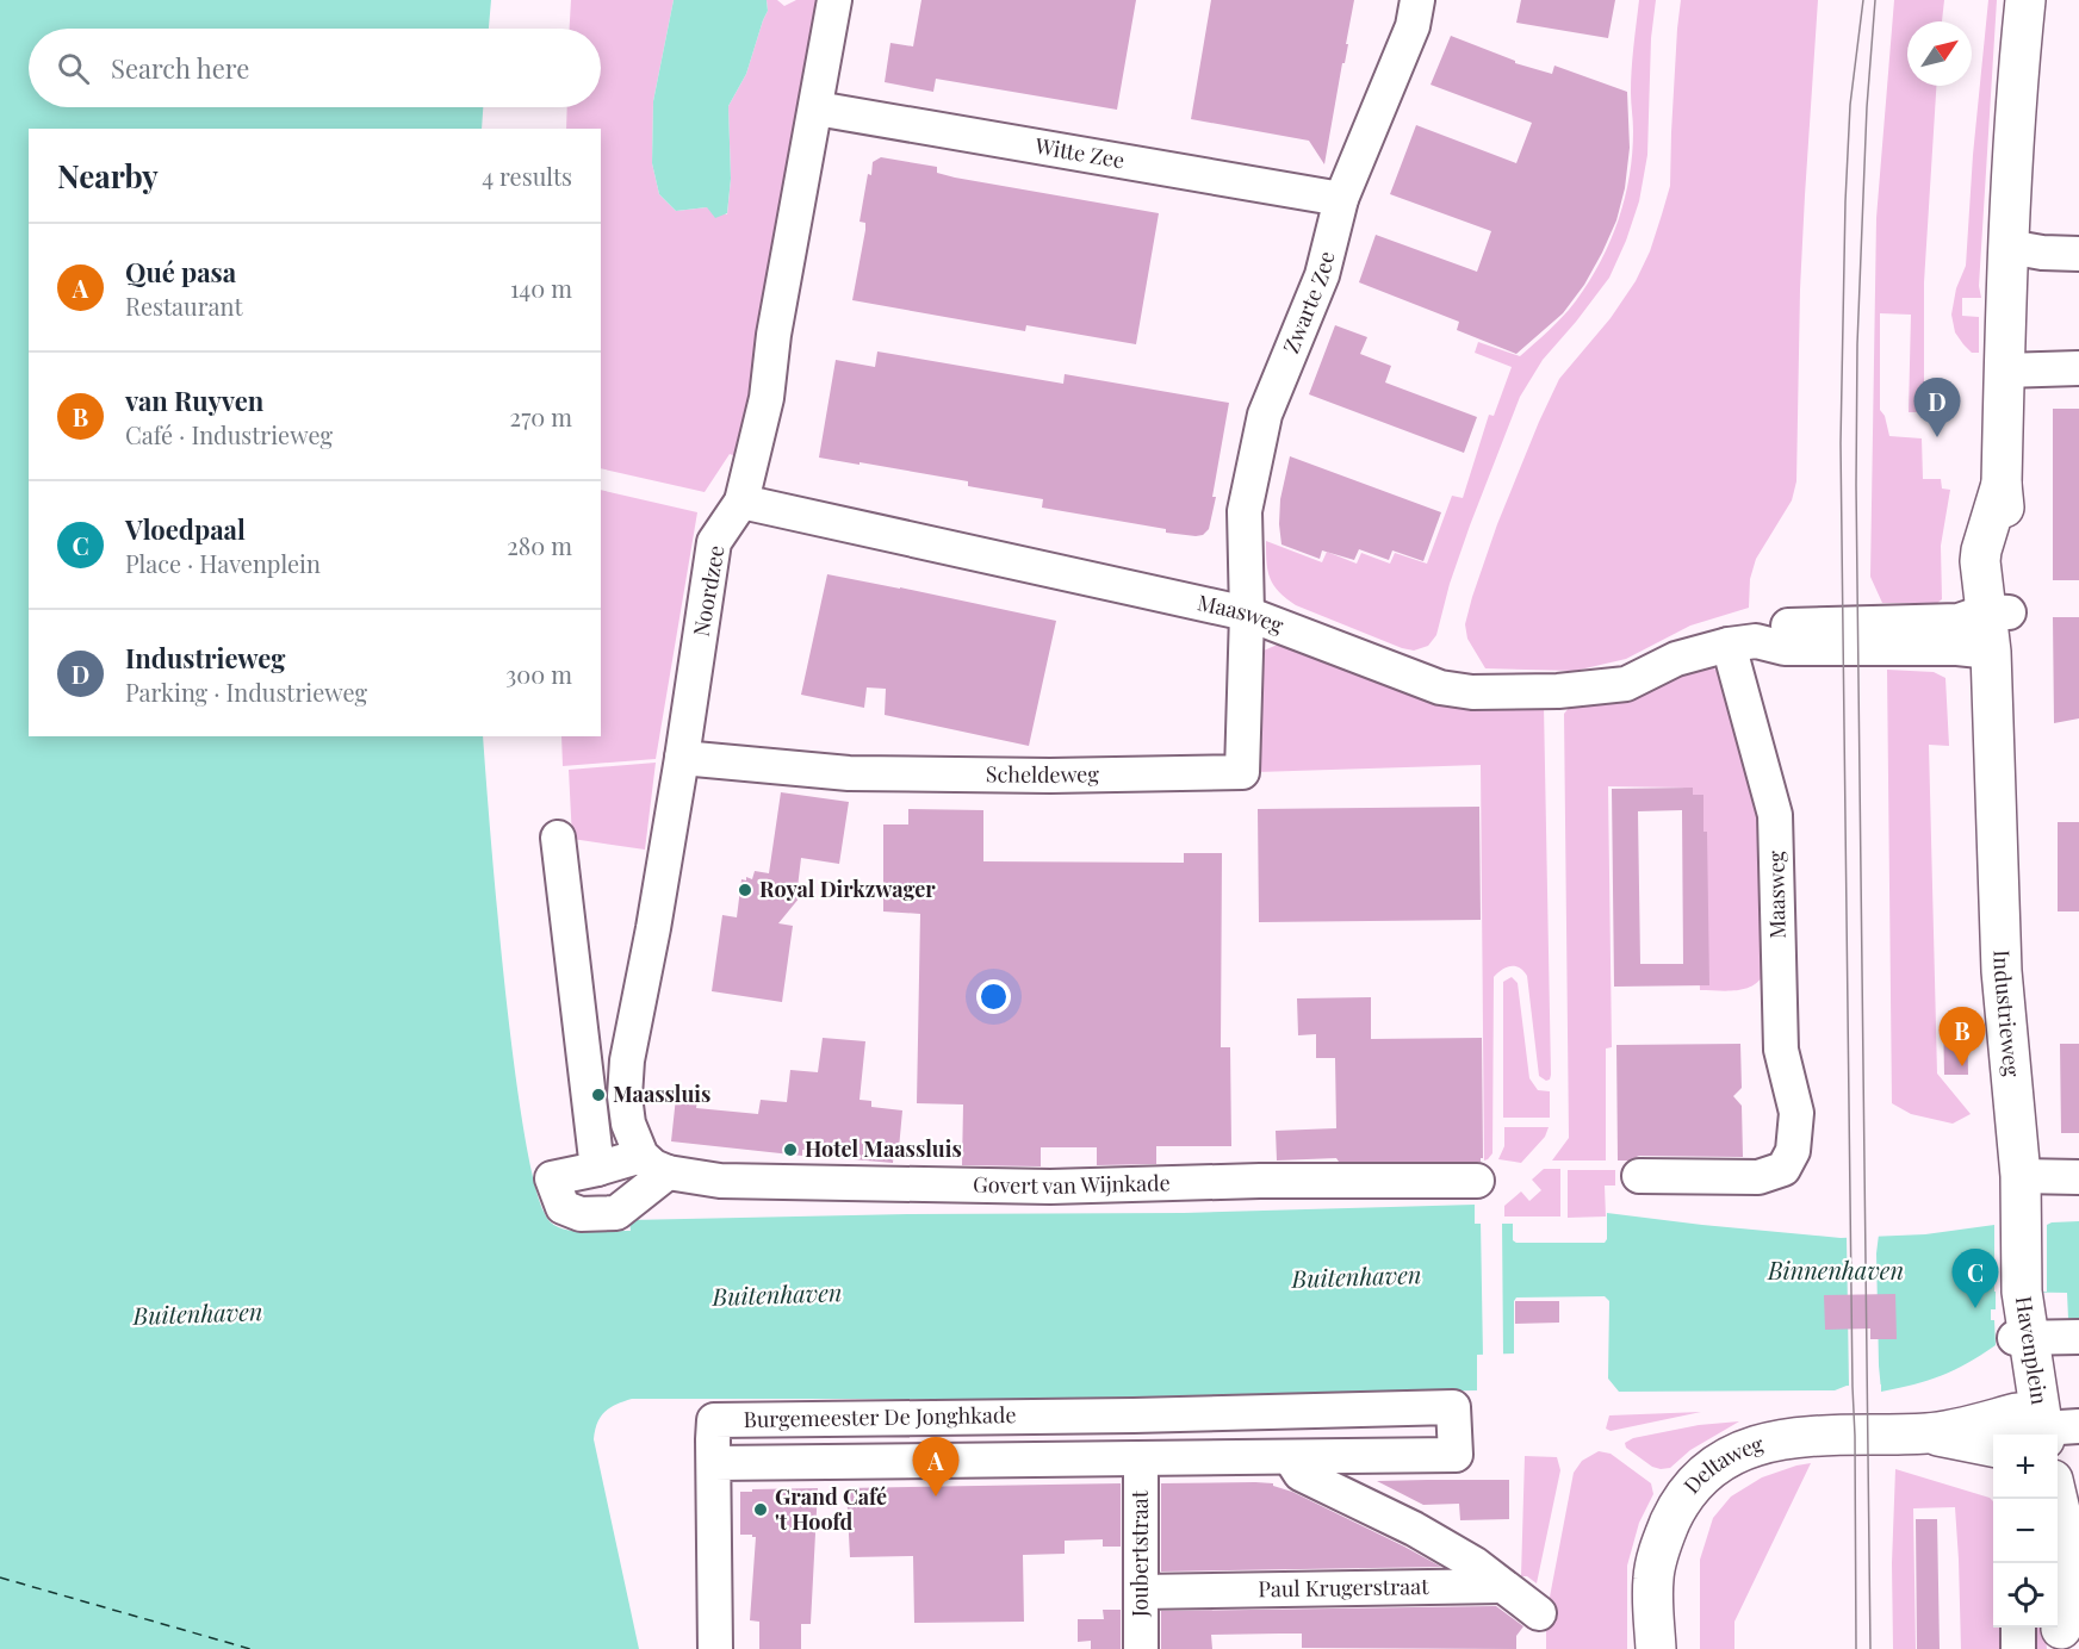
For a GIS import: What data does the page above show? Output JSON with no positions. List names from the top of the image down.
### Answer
{
  "streets": {
    "main road": ["Industrieweg", "Havenplein", "Deltaweg"],
    "street": [
      "Witte Zee",
      "Zwarte Zee",
      "Noordzee",
      "Maasweg",
      "Scheldeweg",
      "Govert van Wijnkade",
      "Burgemeester De Jonghkade",
      "Joubertstraat",
      "Paul Krugerstraat"
    ]
  },
  "crossings": [
    ["Witte Zee", "Zwarte Zee"],
    ["Witte Zee", "Noordzee"],
    ["Zwarte Zee", "Maasweg"],
    ["Zwarte Zee", "Scheldeweg"],
    ["Noordzee", "Maasweg"],
    ["Noordzee", "Scheldeweg"],
    ["Noordzee", "Govert van Wijnkade"],
    ["Maasweg", "Scheldeweg"],
    ["Maasweg", "Industrieweg"],
    ["Industrieweg", "Havenplein"],
    ["Havenplein", "Deltaweg"],
    ["Burgemeester De Jonghkade", "Joubertstraat"],
    ["Joubertstraat", "Paul Krugerstraat"]
  ],
  "water": ["Binnenhaven", "Buitenhaven"],
  "places": [
    "Royal Dirkzwager",
    "Maassluis",
    "Hotel Maassluis",
    "Grand Café 't Hoofd"
  ],
  "north": "top right",
  "page": {
    "search": "Search here",
    "heading": ["Nearby", "4 results"],
    "list": [
      {
        "mark": "A",
        "name": "Qué pasa",
        "note": "Restaurant",
        "value": "140 m"
      },
      {
        "mark": "B",
        "name": "van Ruyven",
        "note": "Café · Industrieweg",
        "value": "270 m"
      },
      {
        "mark": "C",
        "name": "Vloedpaal",
        "note": "Place · Havenplein",
        "value": "280 m"
      },
      {
        "mark": "D",
        "name": "Industrieweg",
        "note": "Parking · Industrieweg",
        "value": "300 m"
      }
    ],
    "pins": [
      "D",
      "B",
      "C",
      "A"
    ],
    "map_buttons": ["+", "−"]
  }
}
